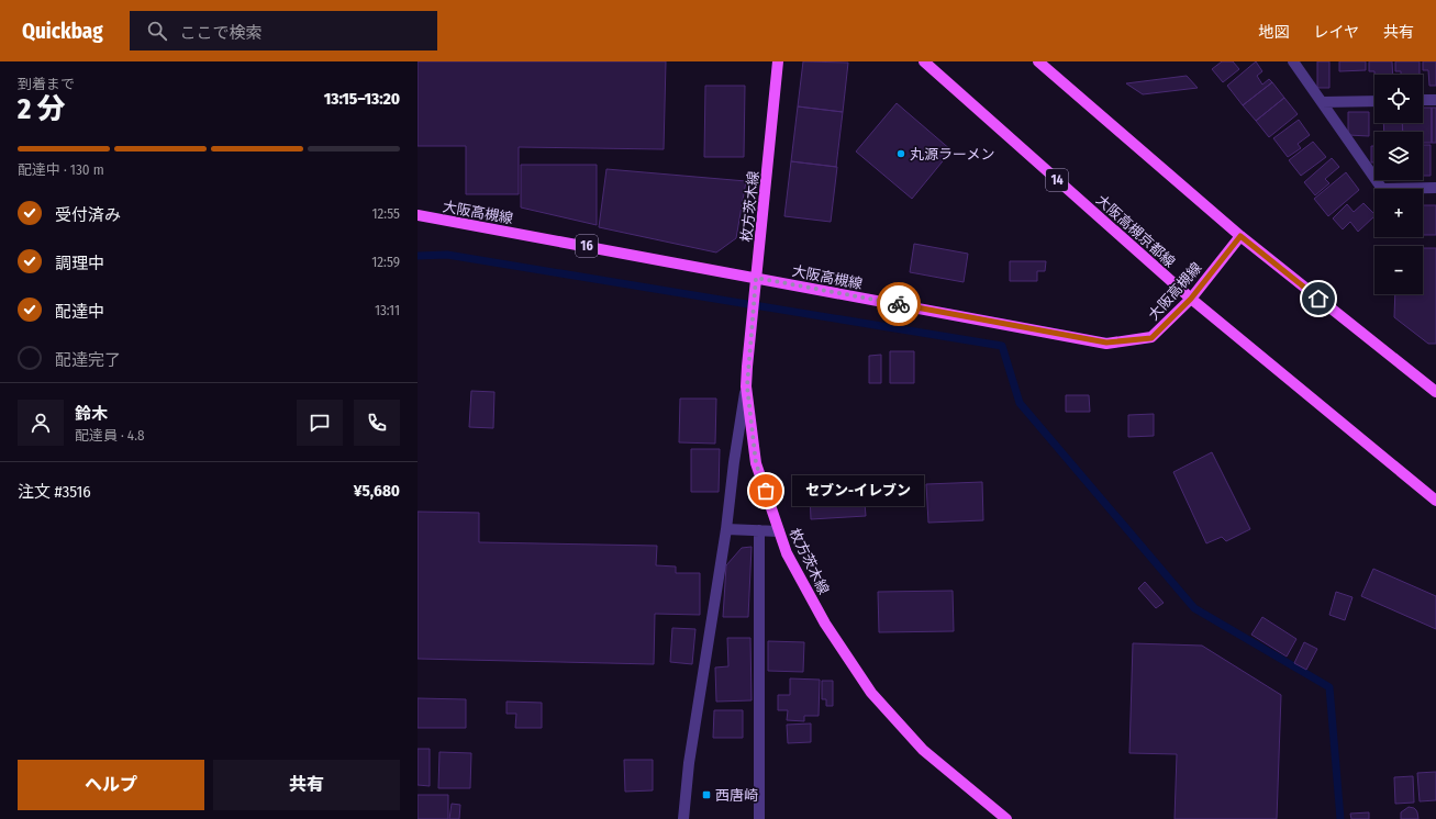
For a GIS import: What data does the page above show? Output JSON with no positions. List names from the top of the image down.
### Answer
{
  "streets": {
    "main road": [
      "14",
      "枚方茨木線",
      "大阪高槻線",
      "大阪高槻京都線",
      "16"
    ]
  },
  "crossings": [
    ["枚方茨木線", "大阪高槻線"],
    ["大阪高槻線", "大阪高槻京都線"]
  ],
  "places": {
    "other": ["丸源ラーメン", "セブン-イレブン"],
    "transit": ["西唐崎"]
  },
  "page": {
    "header": "Quickbag",
    "search": "ここで検索",
    "nav": ["地図", "レイヤ", "共有"],
    "heading": ["2 分", "到着まで", "13:15–13:20"],
    "panel": [
      "鈴木",
      "配達員 · 4.8",
      "注文 #3516",
      "¥5,680"
    ],
    "map_buttons": ["+", "−"],
    "bar": "配達中 · 130 m",
    "list": [
      ["受付済み", "12:55"],
      ["調理中", "12:59"],
      ["配達中", "13:11"],
      "配達完了"
    ],
    "bubble": "セブン-イレブン",
    "buttons": ["ヘルプ", "共有"]
  }
}
